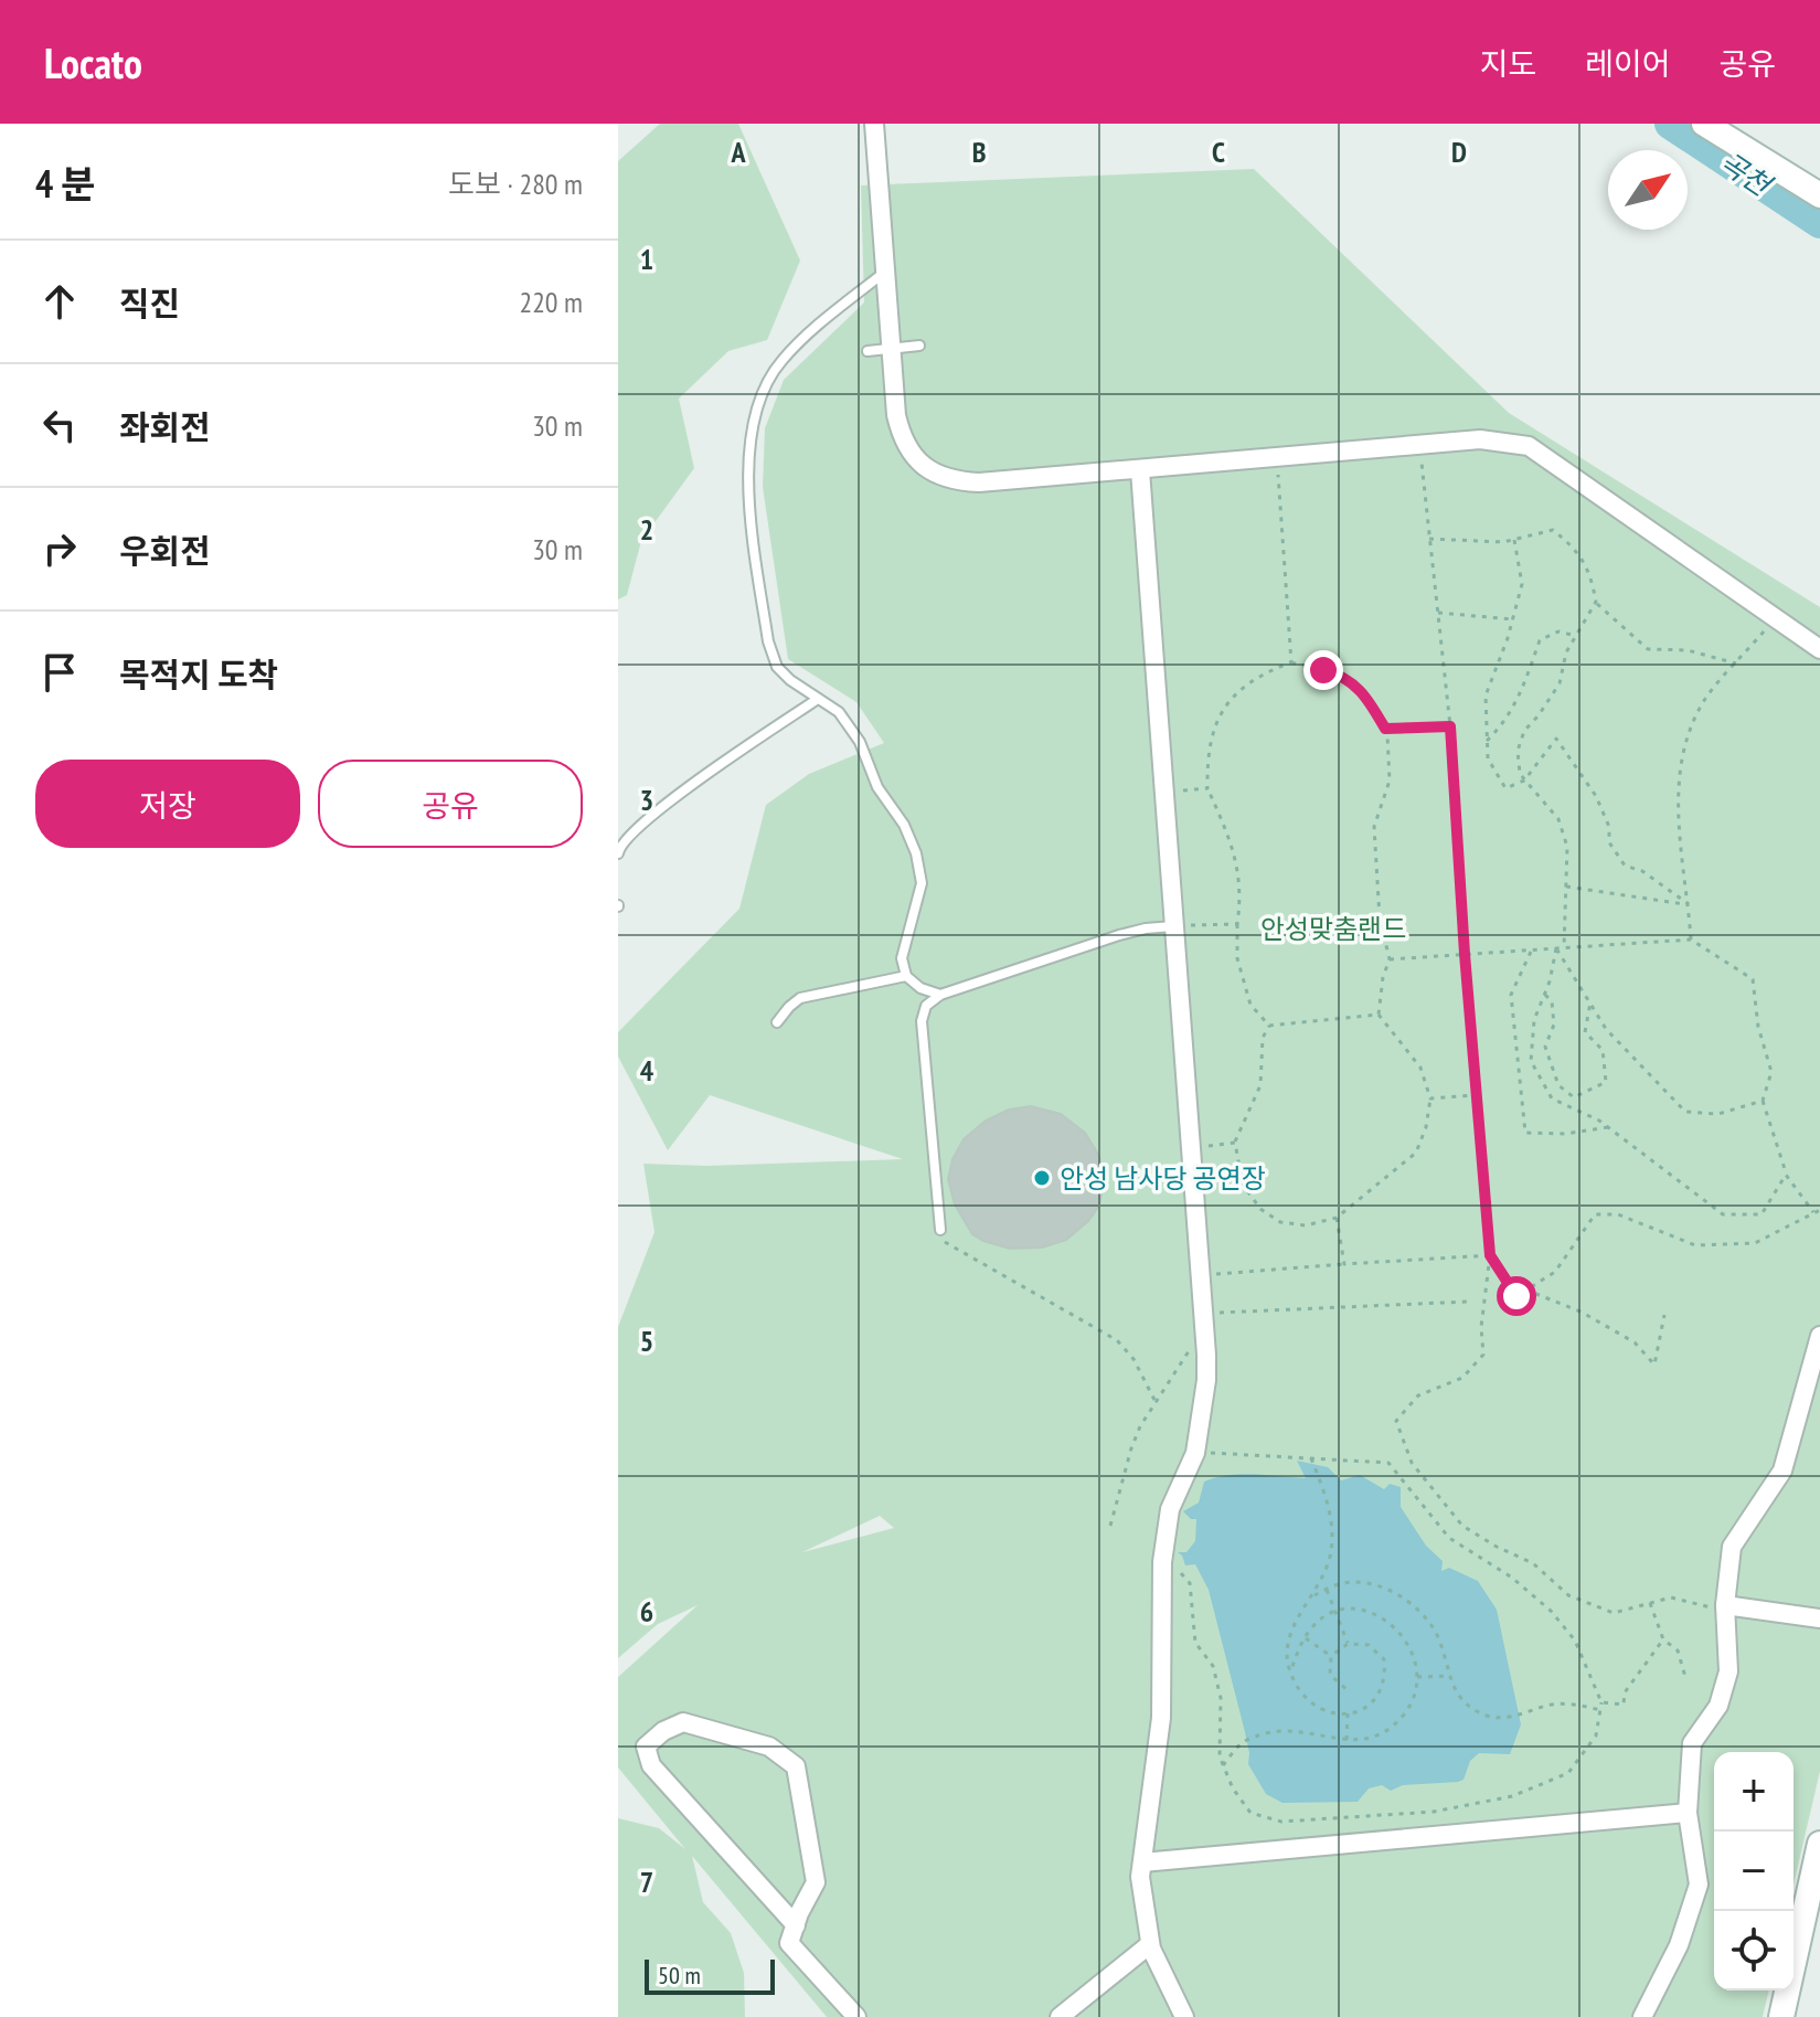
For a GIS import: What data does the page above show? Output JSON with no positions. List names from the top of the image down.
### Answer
{
  "water": ["곡천"],
  "parks": ["안성맞춤랜드"],
  "places": ["안성 남사당 공연장"],
  "scale_bar": "50 m",
  "north": "top right",
  "page": {
    "header": "Locato",
    "nav": ["지도", "레이어", "공유"],
    "heading": ["4 분", "도보 · 280 m"],
    "list": [
      ["직진", "220 m"],
      ["좌회전", "30 m"],
      ["우회전", "30 m"],
      "목적지 도착"
    ],
    "buttons": ["저장", "공유"],
    "map_buttons": ["+", "−"],
    "scale": "50 m"
  },
  "grid": {
    "columns": [
      "A",
      "B",
      "C",
      "D"
    ],
    "rows": [
      "1",
      "2",
      "3",
      "4",
      "5",
      "6",
      "7"
    ]
  }
}
